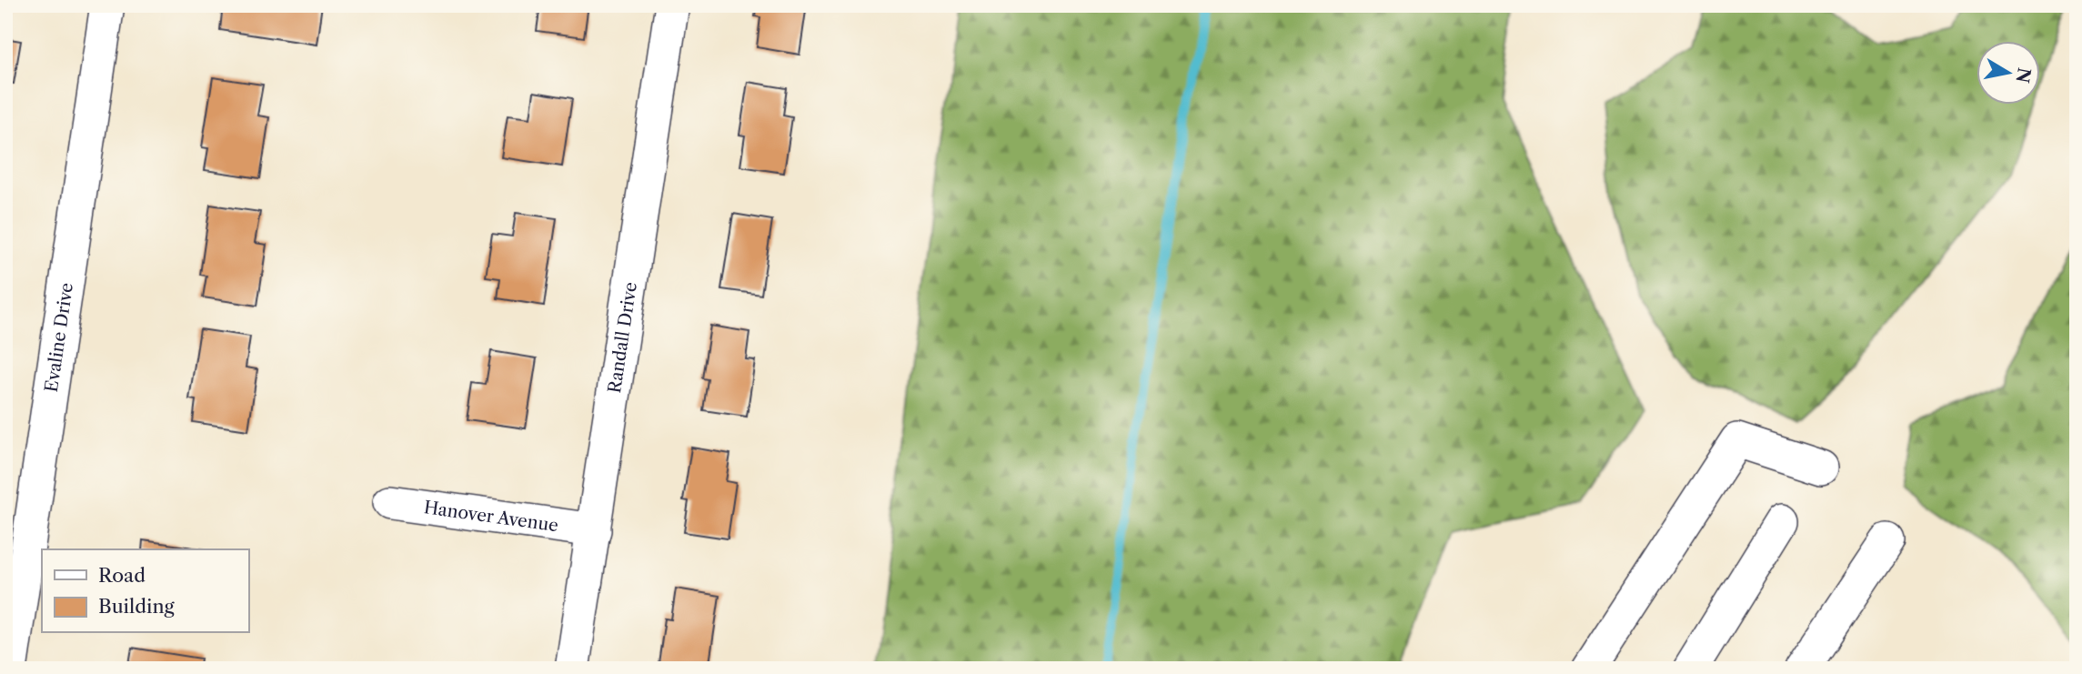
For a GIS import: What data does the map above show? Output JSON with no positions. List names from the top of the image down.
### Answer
{
  "streets": {
    "street": ["Evaline Drive", "Randall Drive", "Hanover Avenue"]
  },
  "crossings": [
    ["Randall Drive", "Hanover Avenue"]
  ],
  "legend": ["Road", "Building"],
  "north": "right"
}
